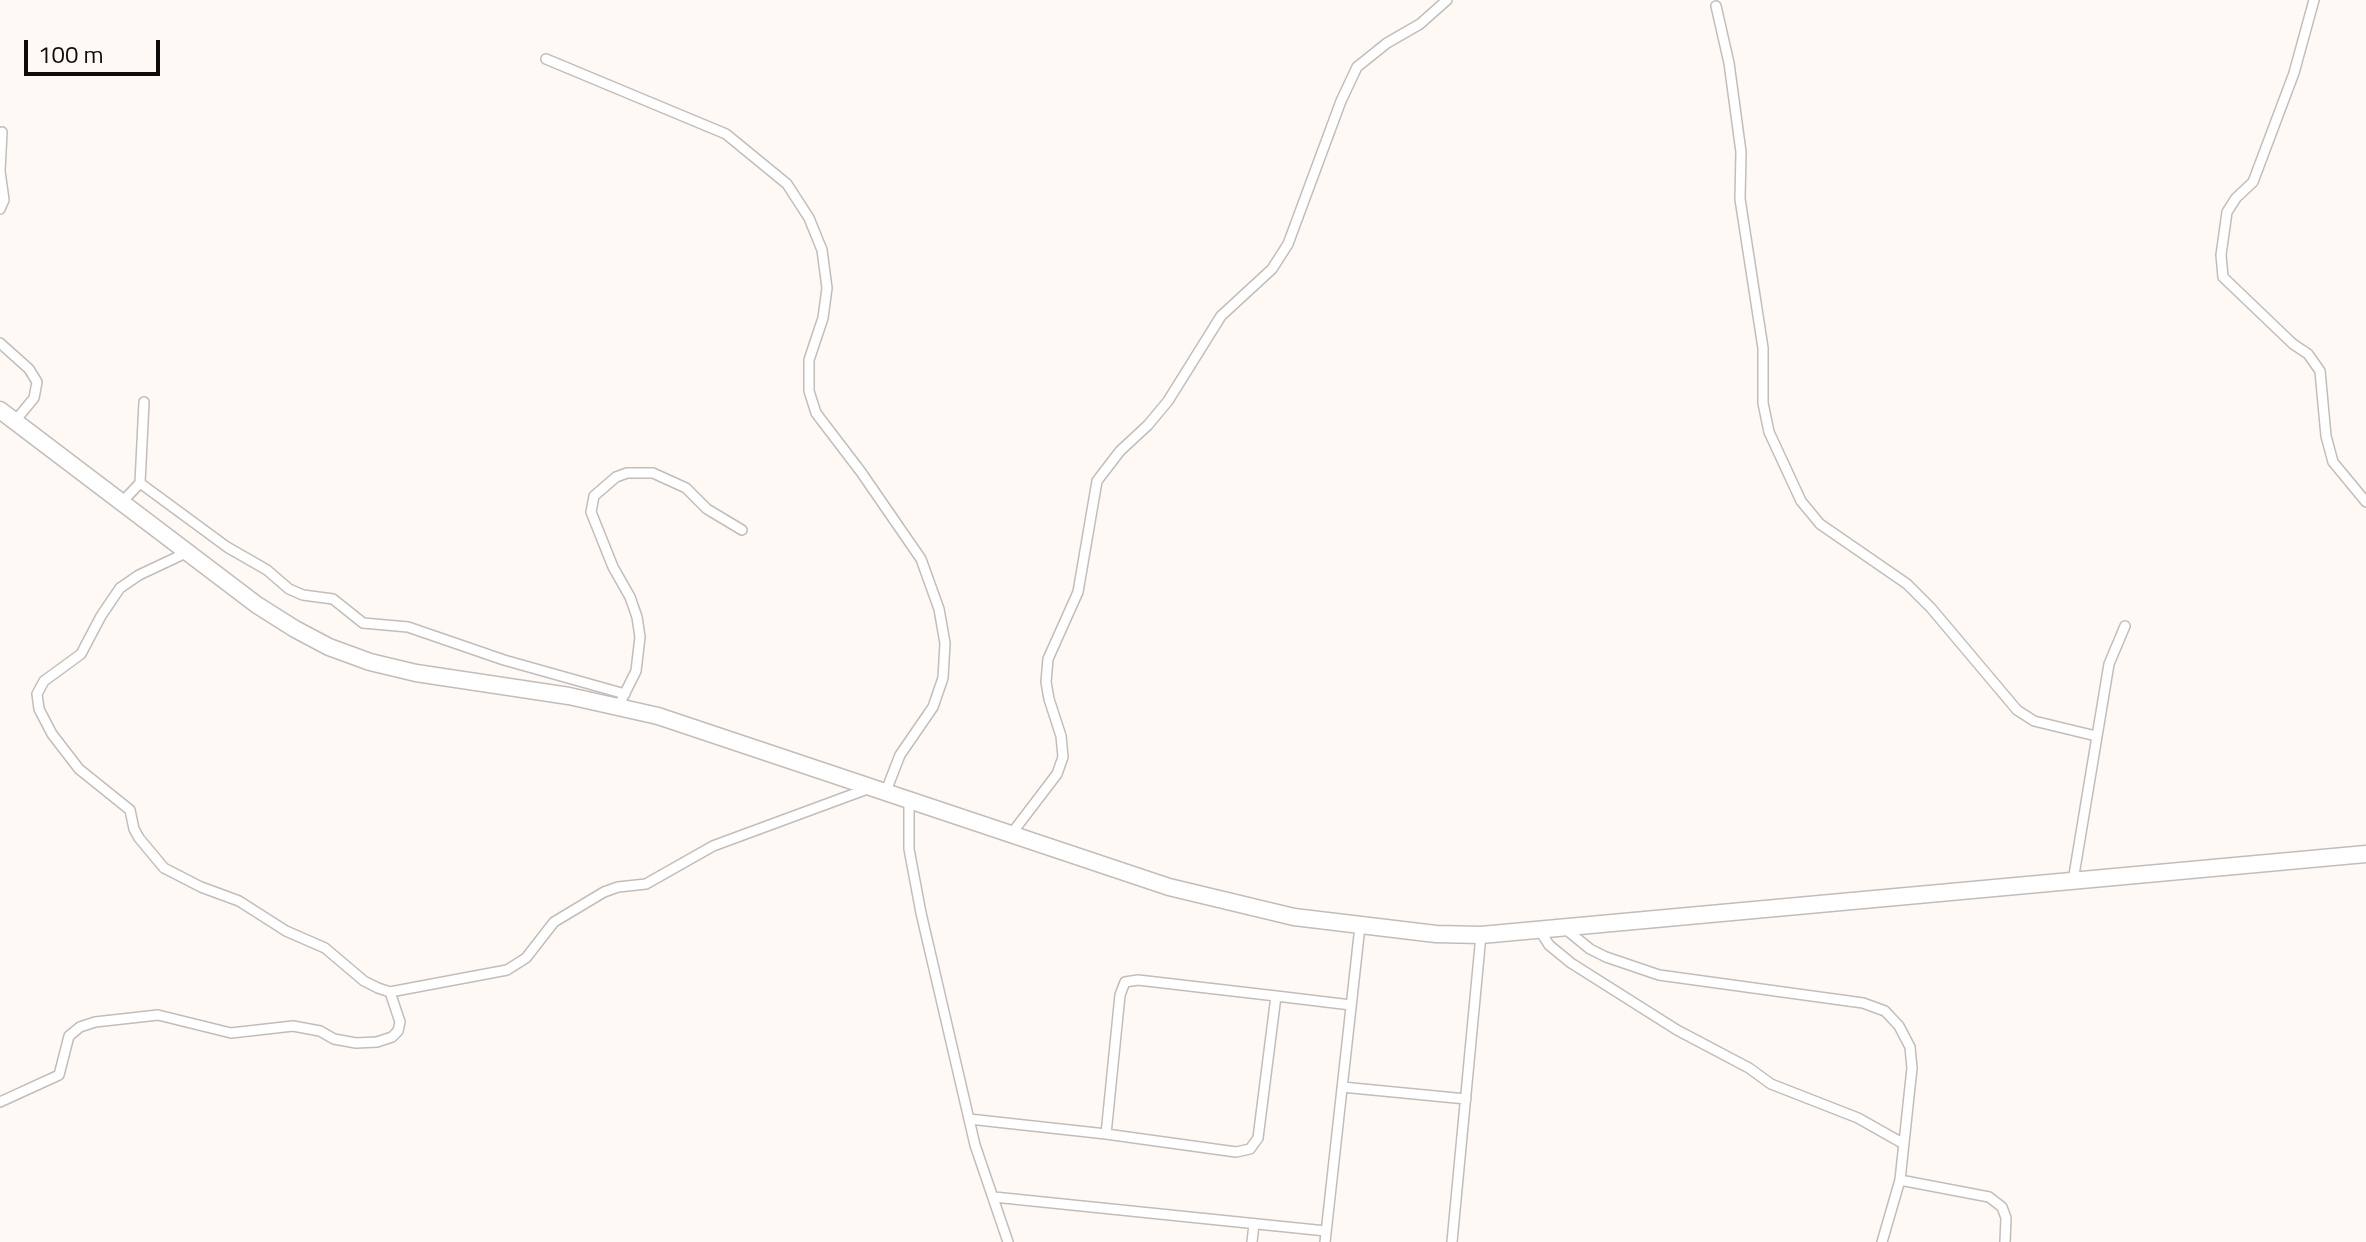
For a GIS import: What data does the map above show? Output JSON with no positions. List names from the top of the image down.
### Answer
{
  "scale_bar": "100 m"
}
